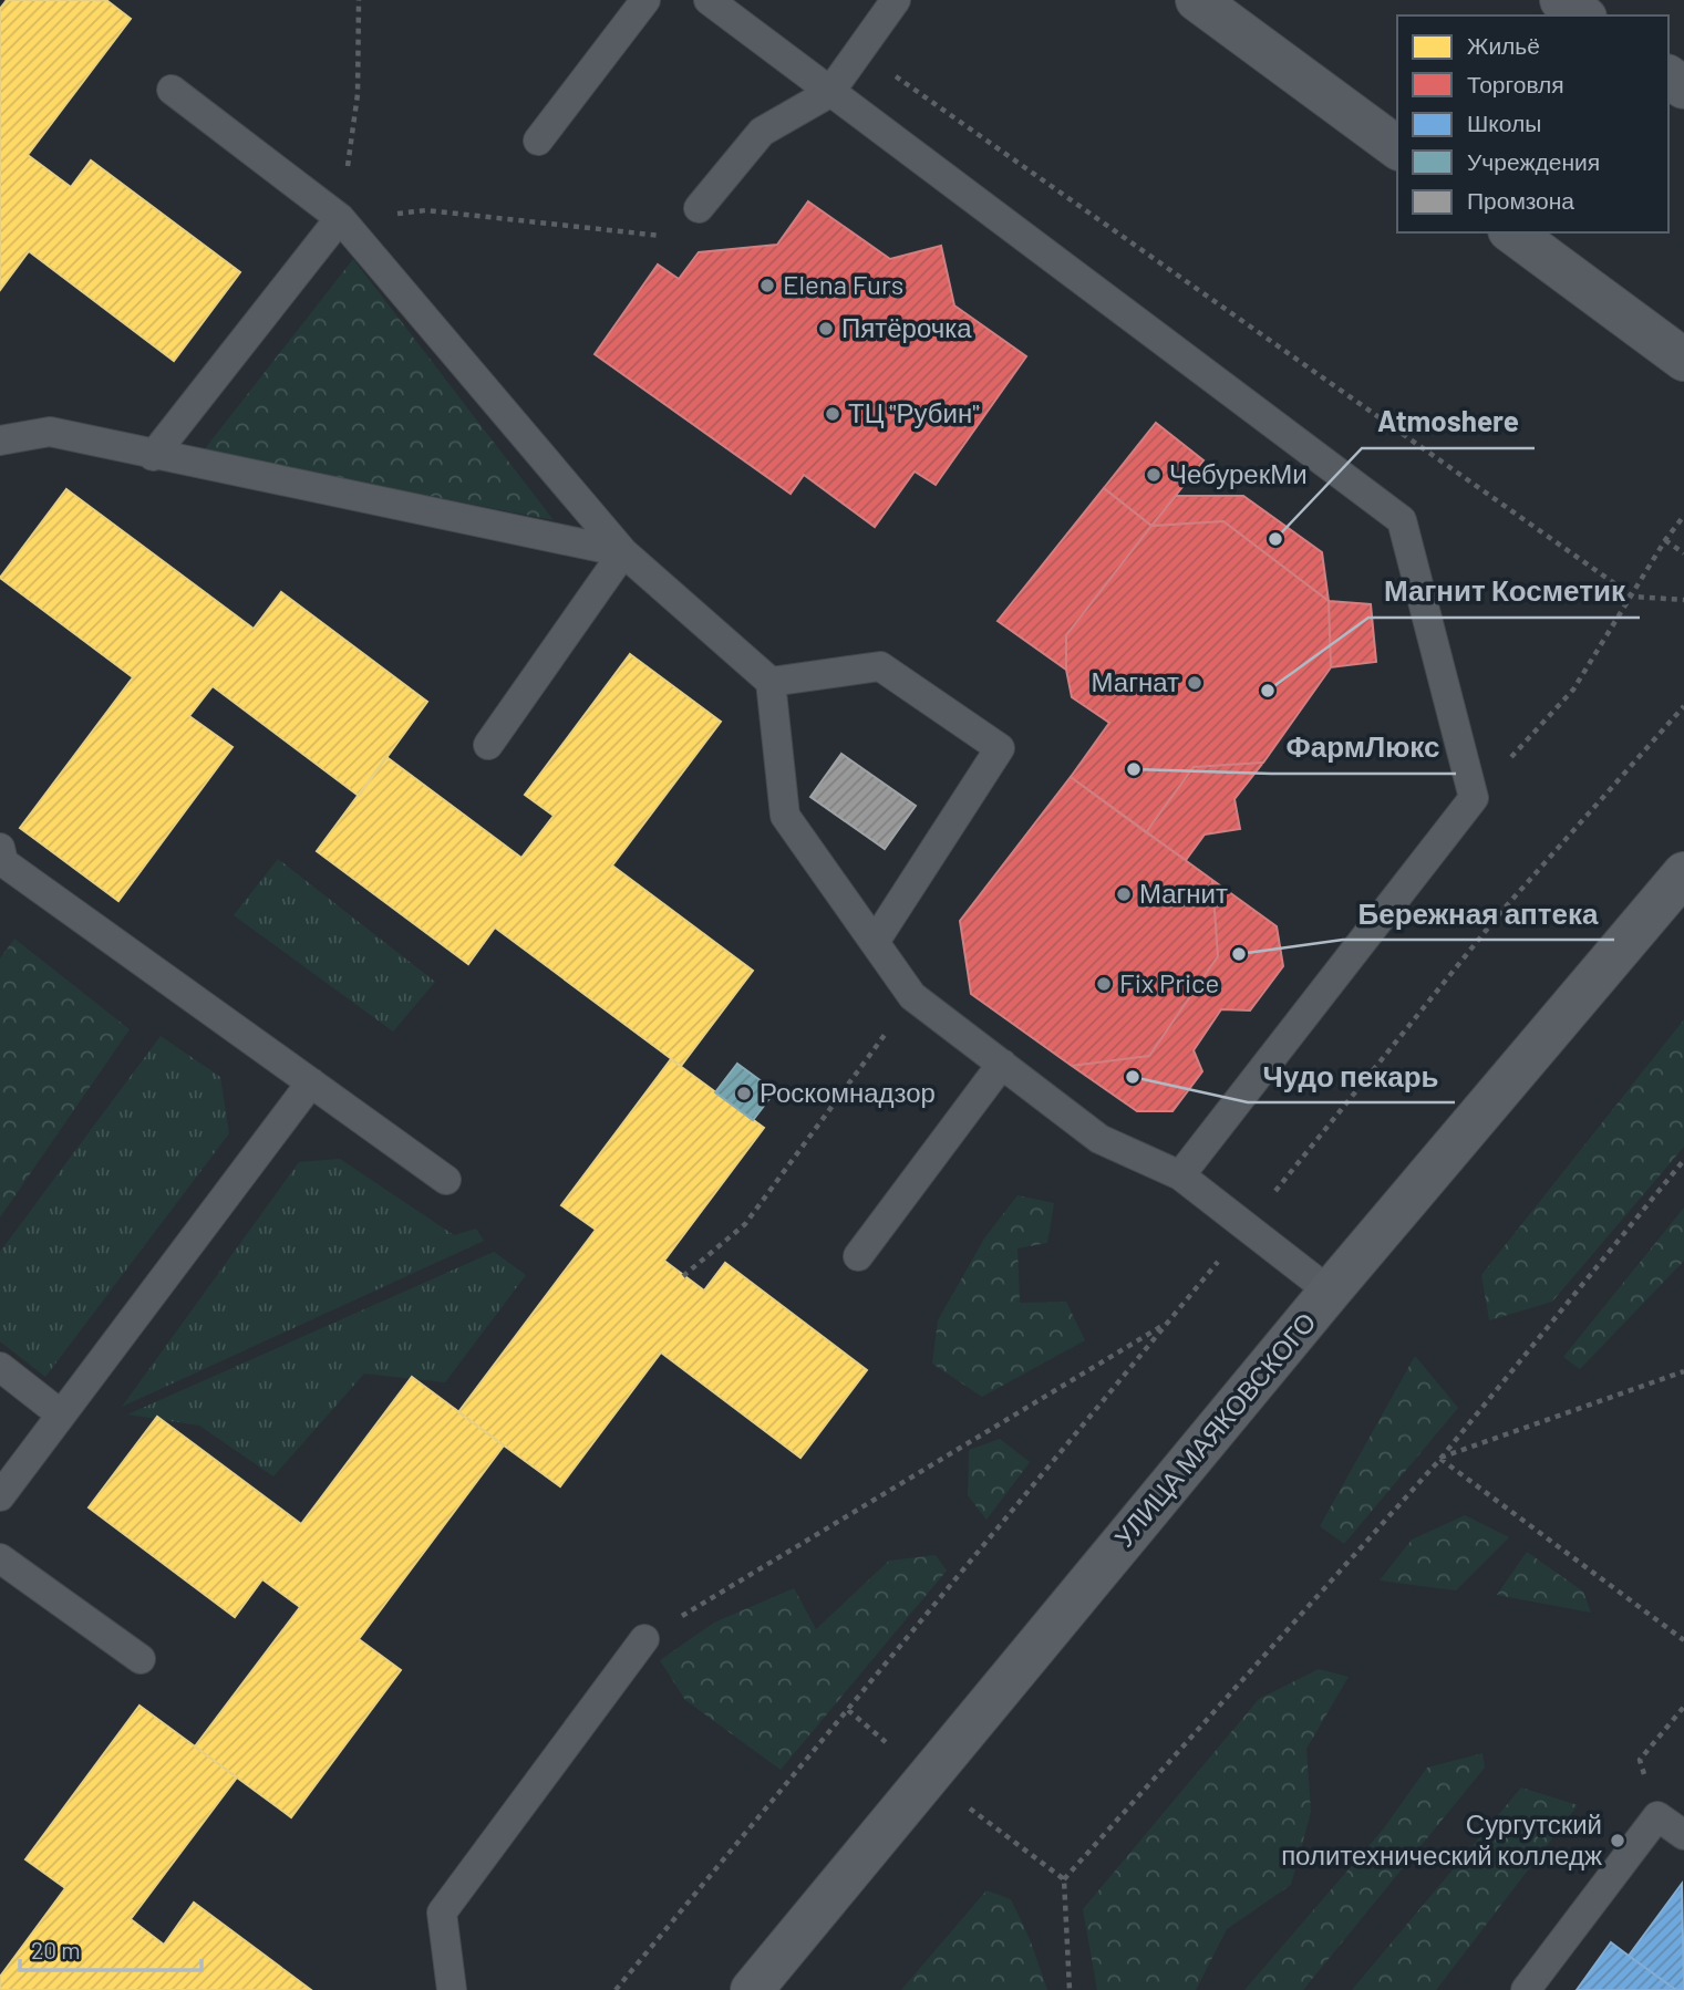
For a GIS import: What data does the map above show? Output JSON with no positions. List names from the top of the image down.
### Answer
{
  "streets": {
    "main road": ["УЛИЦА МАЯКОВСКОГО"]
  },
  "places": [
    "Elena Furs",
    "Пятёрочка",
    "ТЦ \"Рубин\"",
    "ЧебурекМи",
    "Atmoshere",
    "Магнат",
    "Магнит Косметик",
    "ФармЛюкс",
    "Магнит",
    "Бережная аптека",
    "Fix Price",
    "Чудо пекарь",
    "Роскомнадзор",
    "Сургутский политехнический колледж"
  ],
  "legend": [
    "Жильё",
    "Торговля",
    "Школы",
    "Учреждения",
    "Промзона"
  ],
  "scale_bar": "20 m"
}
